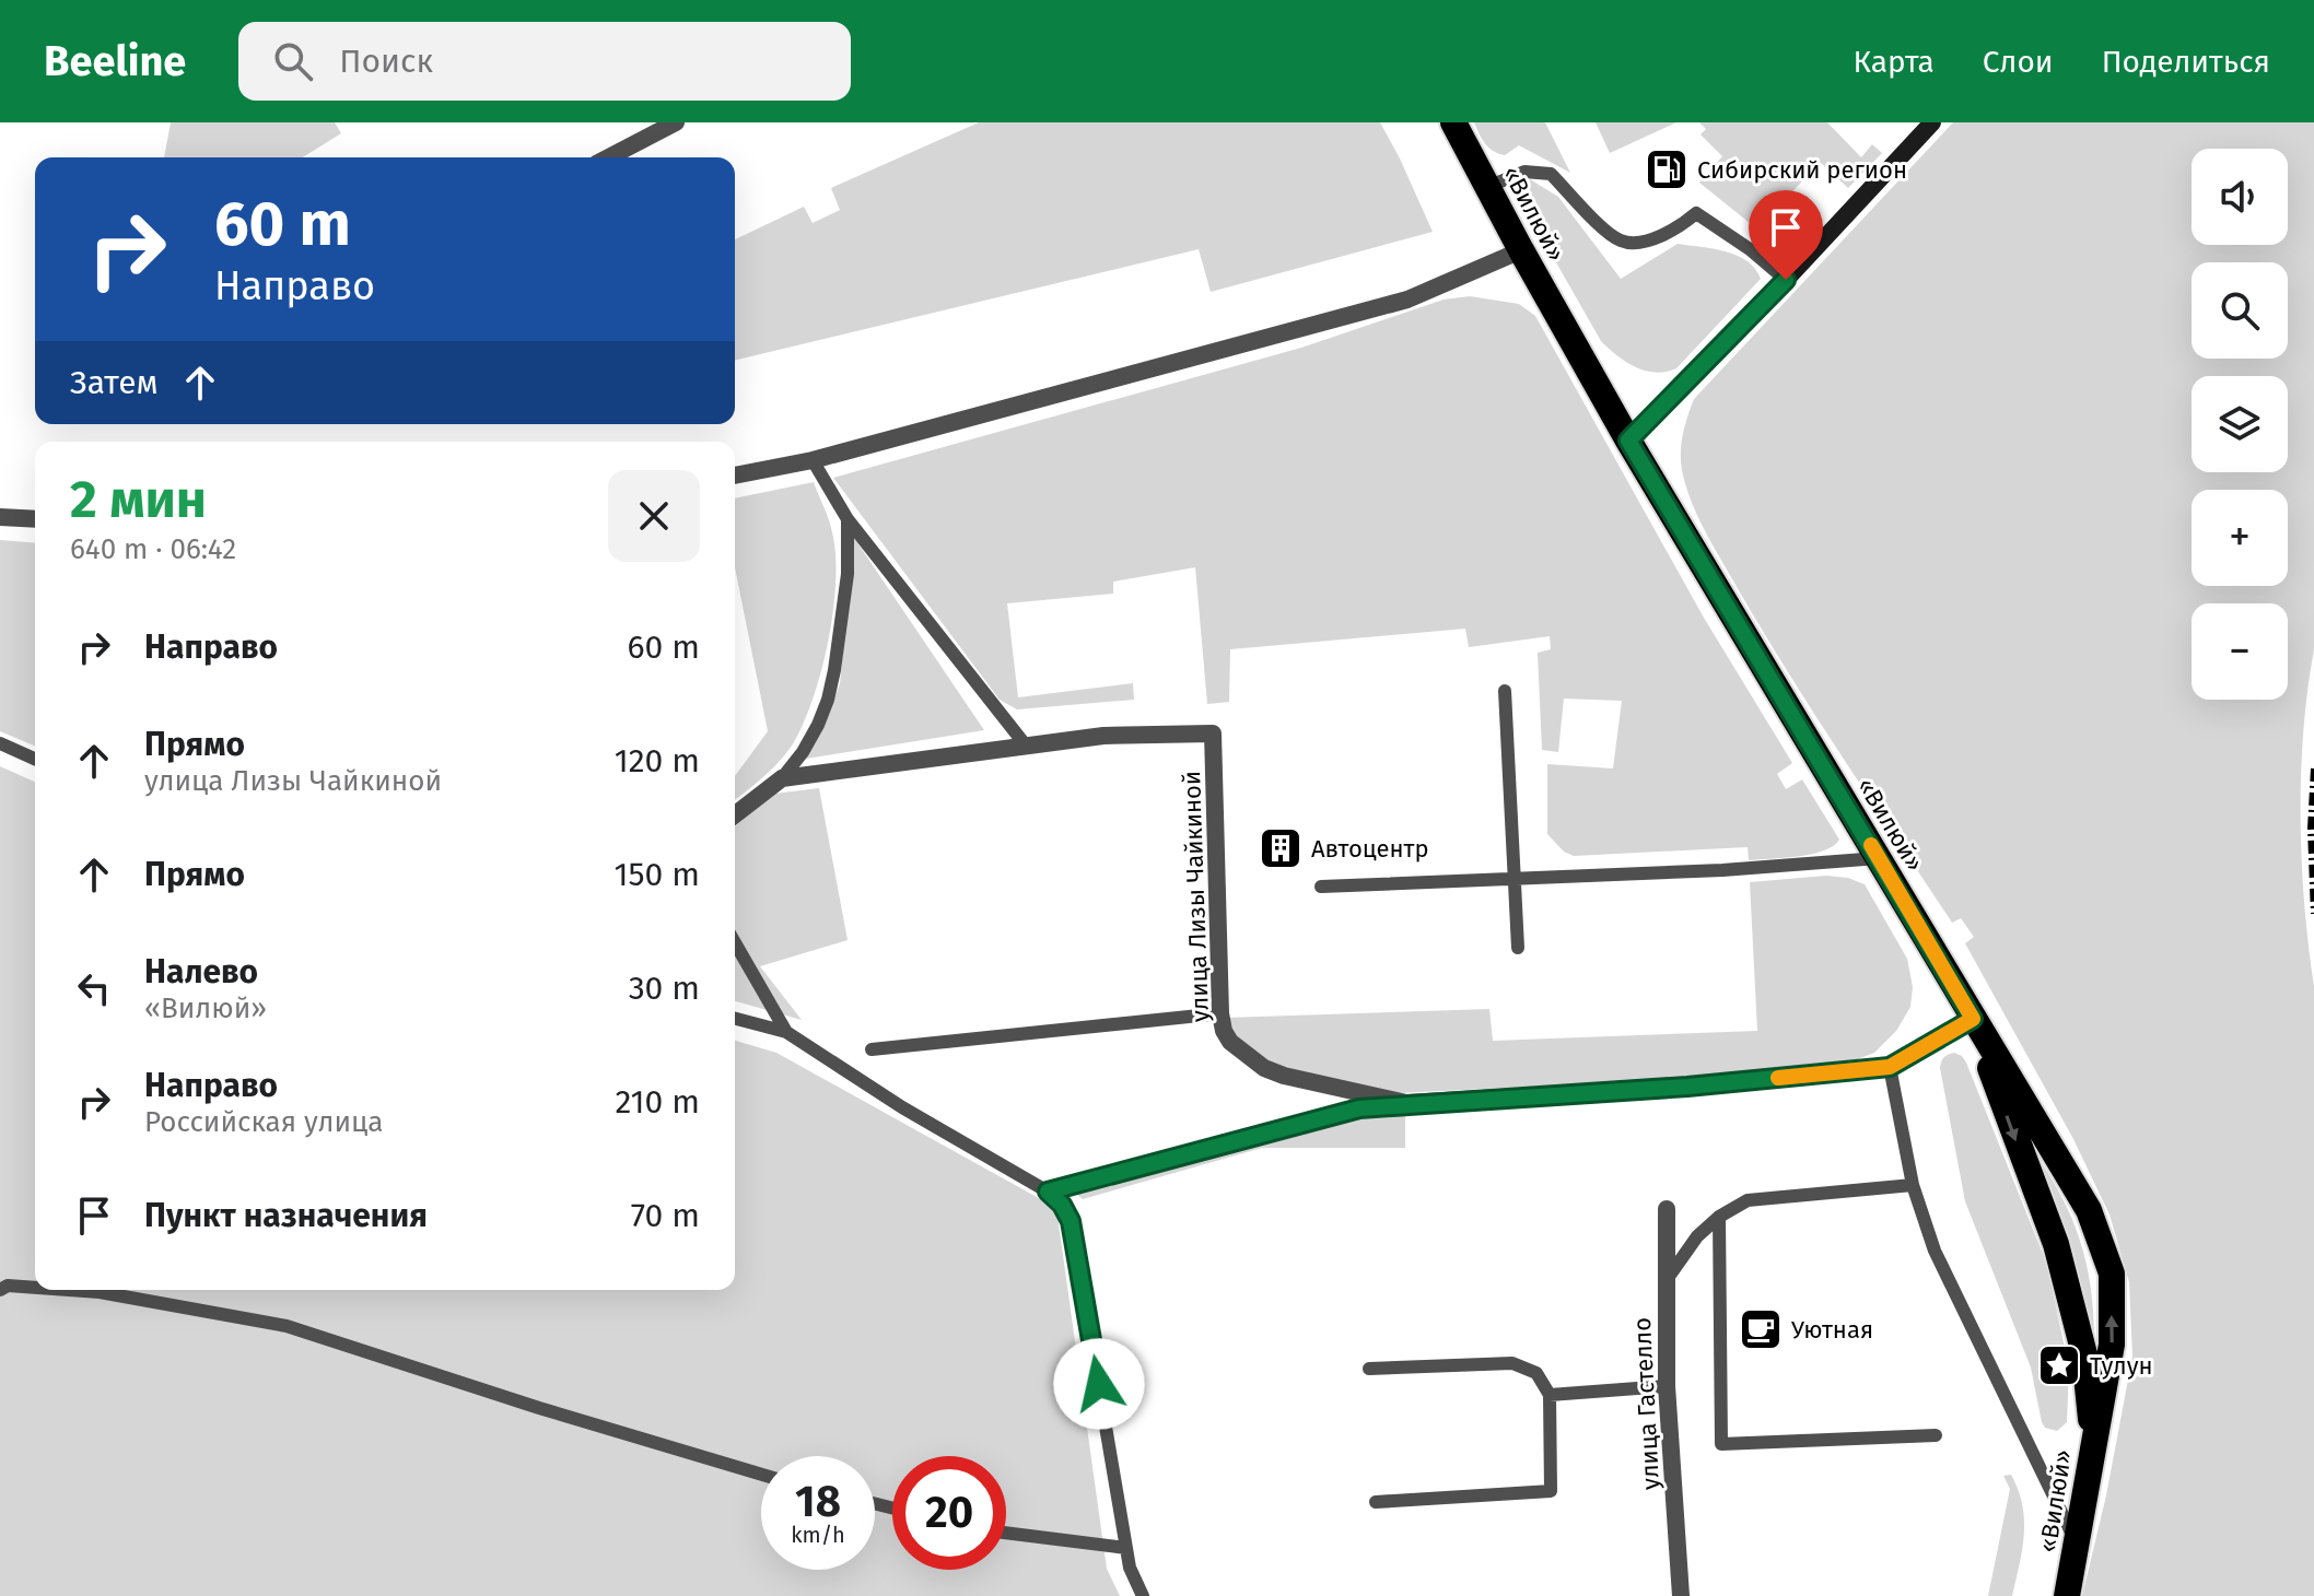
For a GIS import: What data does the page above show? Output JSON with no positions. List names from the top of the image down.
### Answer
{
  "streets": {
    "highway": ["«Вилюй»"],
    "street": ["улица Лизы Чайкиной", "улица Гастелло"]
  },
  "places": {
    "fuel station": ["Сибирский регион"],
    "building": ["Автоцентр"],
    "cafe": ["Уютная"],
    "place": ["Тулун"]
  },
  "page": {
    "header": "Beeline",
    "search": "Поиск",
    "nav": ["Карта", "Слои", "Поделиться"],
    "map_buttons": ["+", "−"],
    "turn": ["60 m", "Направо"],
    "then": "Затем",
    "heading": ["2 мин", "640 m · 06:42"],
    "list": [
      {
        "name": "Направо",
        "value": "60 m"
      },
      {
        "name": "Прямо",
        "note": "улица Лизы Чайкиной",
        "value": "120 m"
      },
      {
        "name": "Прямо",
        "value": "150 m"
      },
      {
        "name": "Налево",
        "note": "«Вилюй»",
        "value": "30 m"
      },
      {
        "name": "Направо",
        "note": "Российская улица",
        "value": "210 m"
      },
      {
        "name": "Пункт назначения",
        "value": "70 m"
      }
    ],
    "speed": "18 km/h",
    "limit": "20"
  }
}
